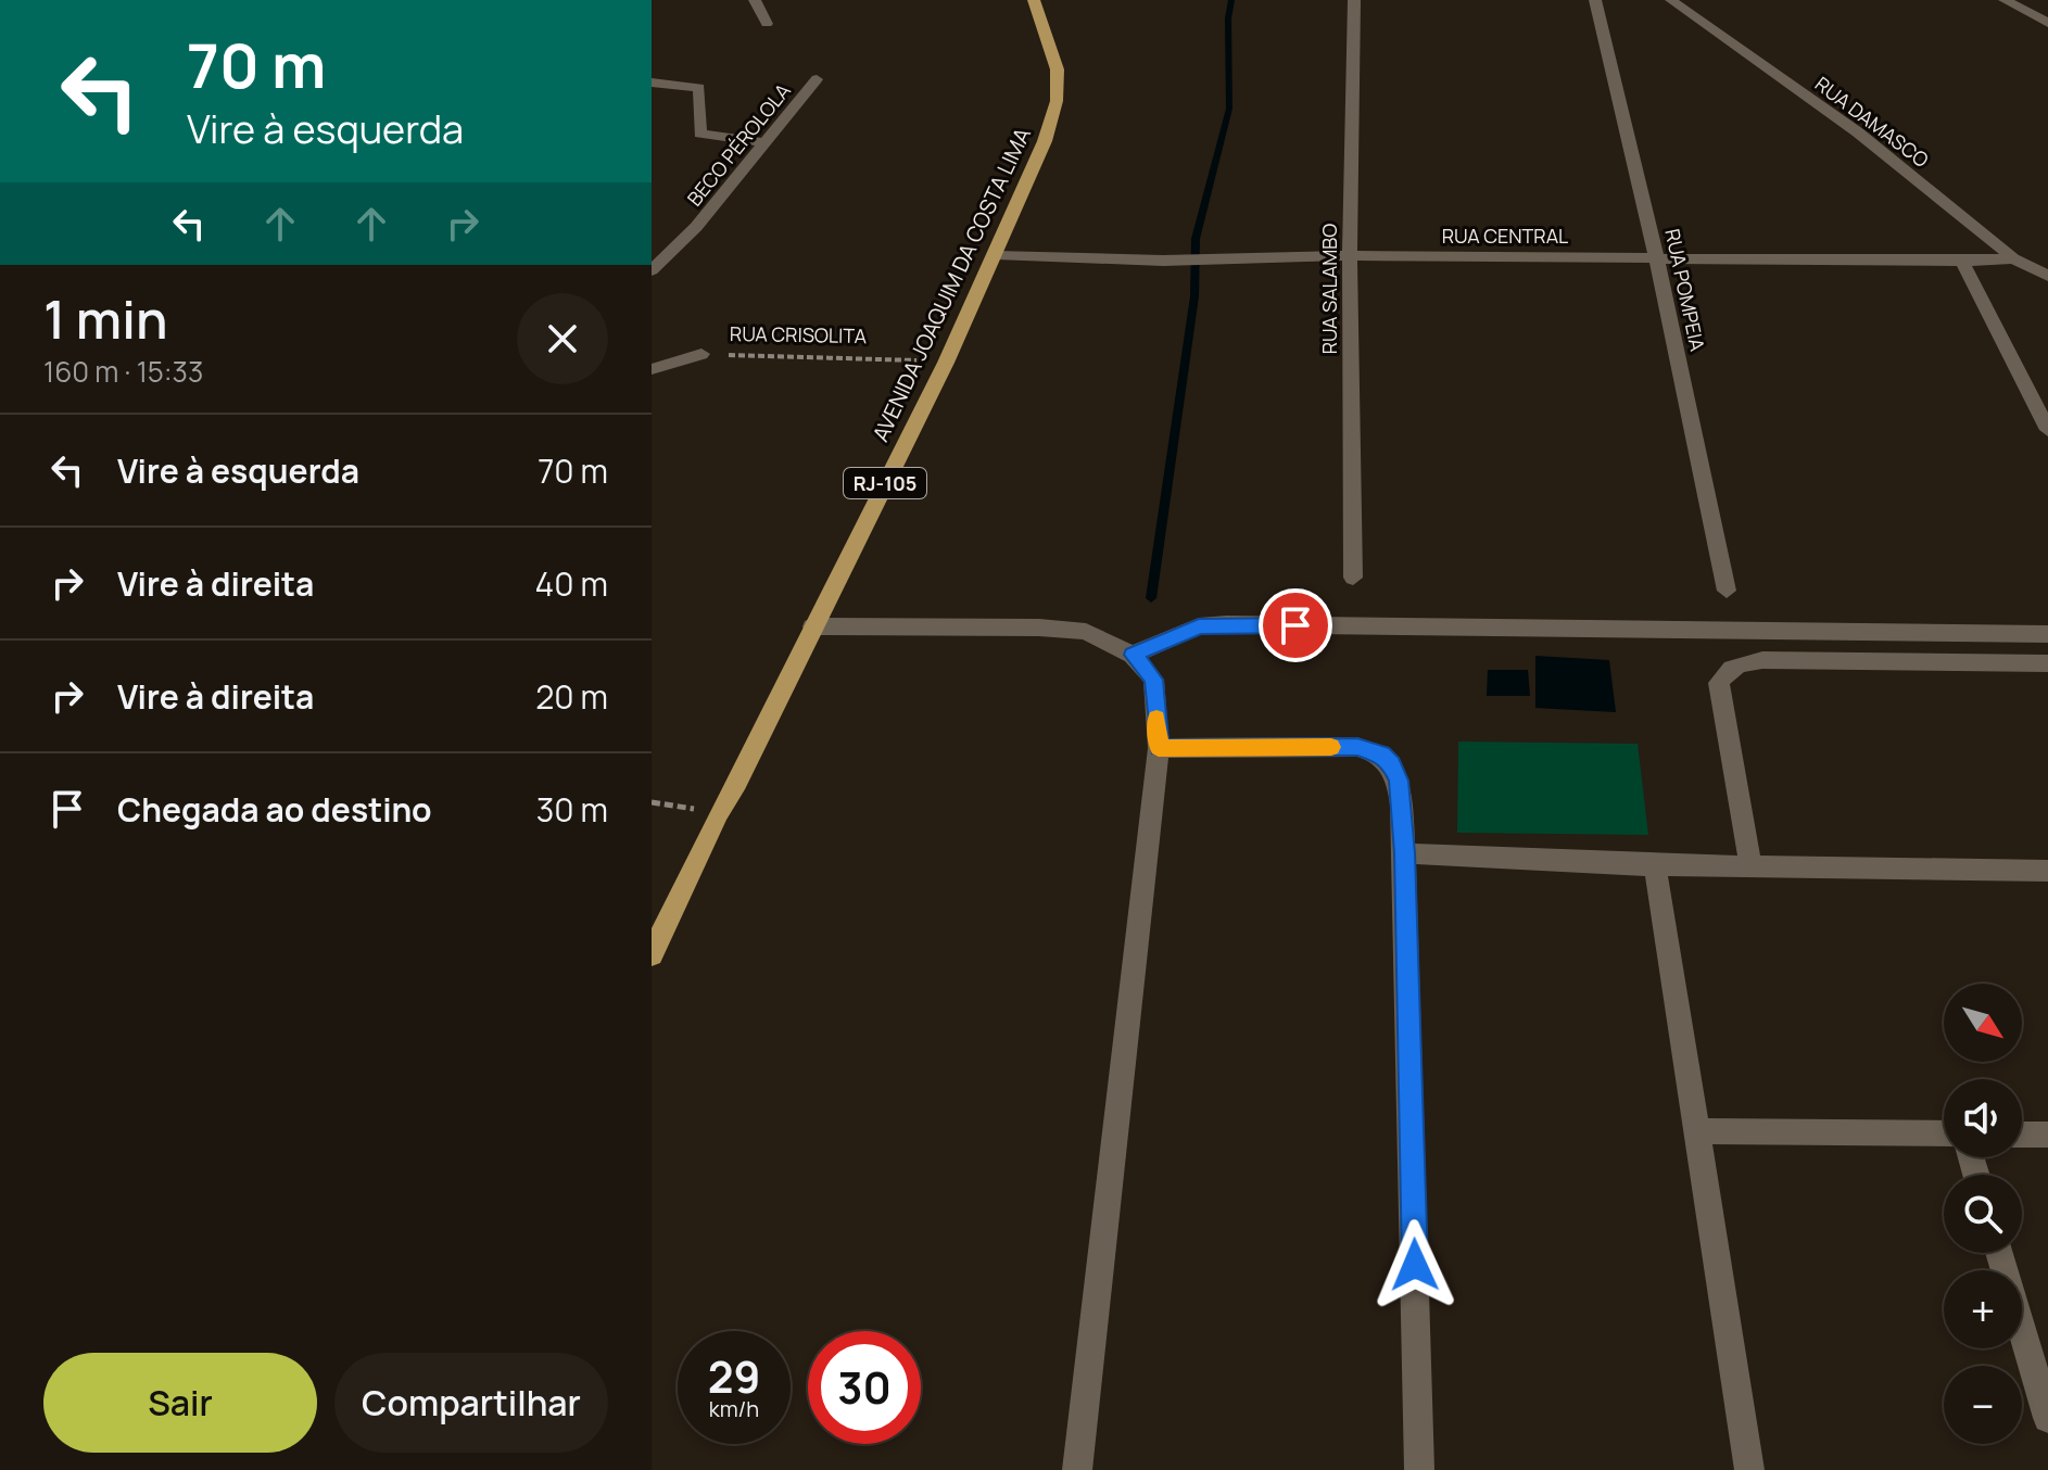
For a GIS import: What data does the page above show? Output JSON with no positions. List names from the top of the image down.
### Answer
{
  "streets": {
    "main road": ["AVENIDA JOAQUIM DA COSTA LIMA", "RJ-105"],
    "street": [
      "RUA DAMASCO",
      "BECO PÉROLOLA",
      "RUA CENTRAL",
      "RUA SALAMBO",
      "RUA POMPEIA",
      "RUA CRISOLITA"
    ]
  },
  "crossings": [
    ["RUA DAMASCO", "RUA CENTRAL"],
    ["RUA CENTRAL", "AVENIDA JOAQUIM DA COSTA LIMA"],
    ["RUA CENTRAL", "RUA SALAMBO"],
    ["RUA CENTRAL", "RUA POMPEIA"],
    ["AVENIDA JOAQUIM DA COSTA LIMA", "RUA CRISOLITA"]
  ],
  "north": "bottom right",
  "page": {
    "turn": ["70 m", "Vire à esquerda"],
    "heading": ["1 min", "160 m · 15:33"],
    "list": [
      {
        "name": "Vire à esquerda",
        "value": "70 m"
      },
      {
        "name": "Vire à direita",
        "value": "40 m"
      },
      {
        "name": "Vire à direita",
        "value": "20 m"
      },
      {
        "name": "Chegada ao destino",
        "value": "30 m"
      }
    ],
    "map_buttons": ["+", "−"],
    "speed": "29 km/h",
    "limit": "30",
    "buttons": ["Sair", "Compartilhar"]
  }
}
